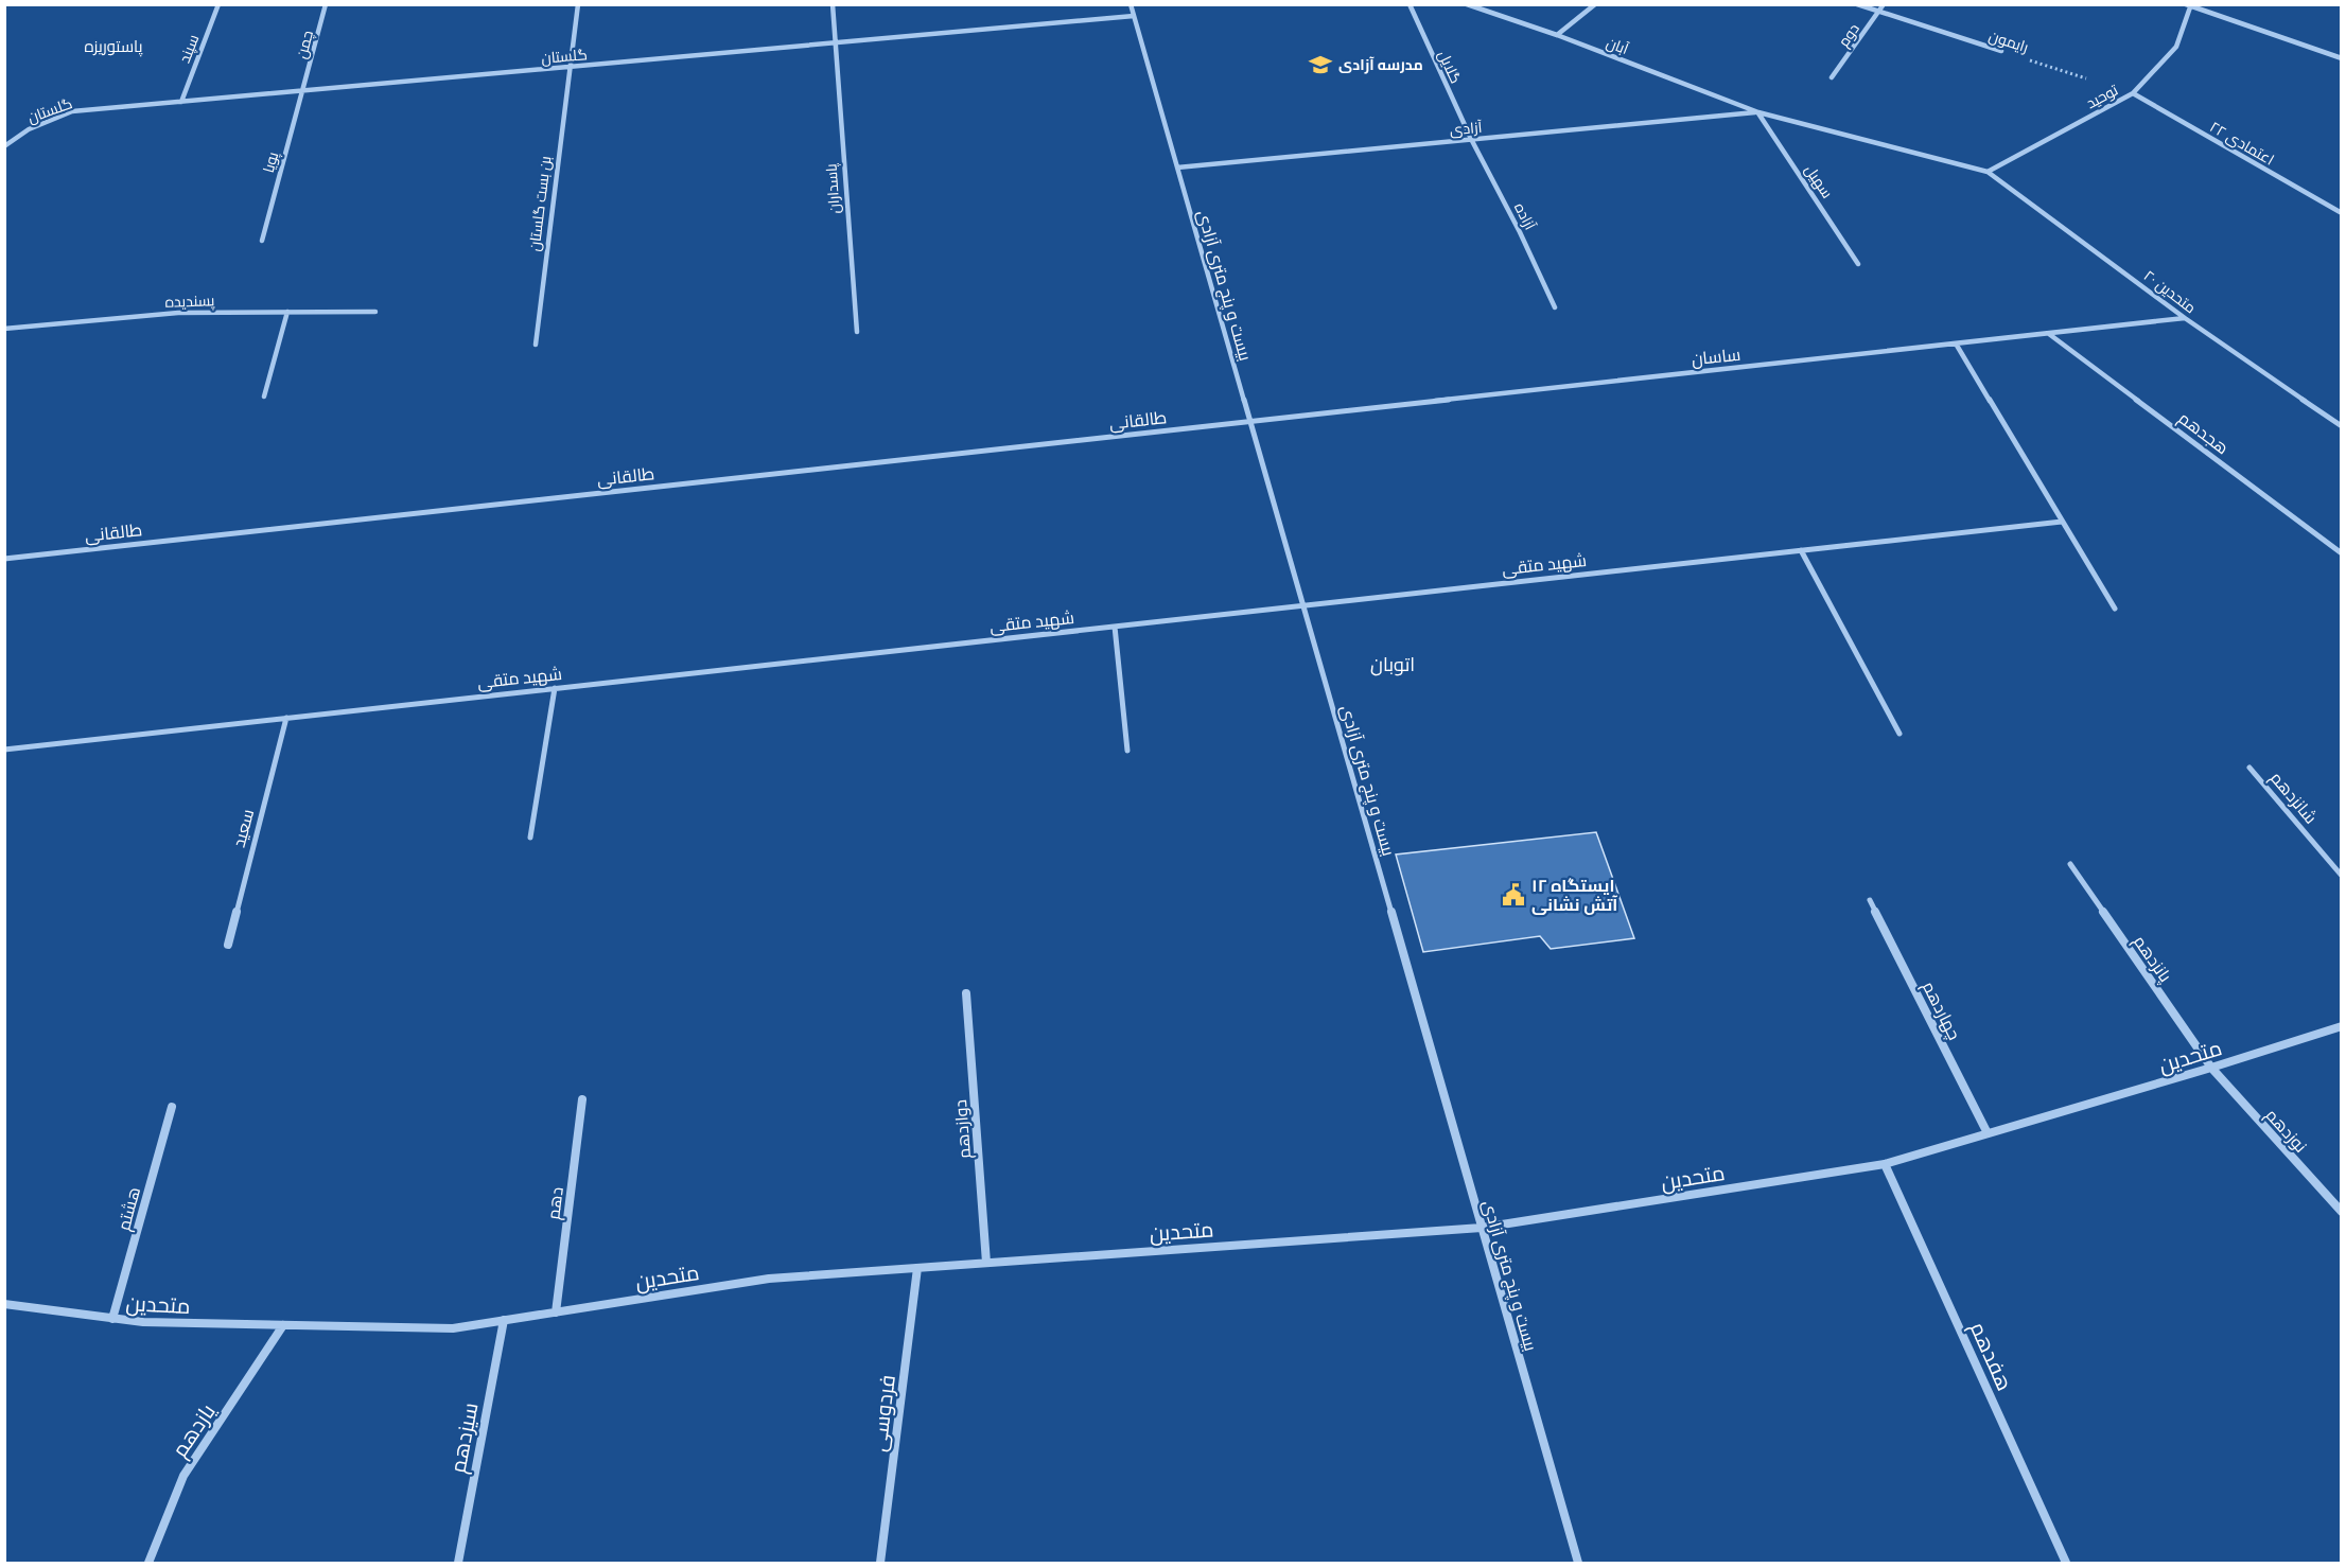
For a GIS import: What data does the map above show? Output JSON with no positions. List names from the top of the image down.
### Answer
{
  "streets": {
    "street": [
      "دوم",
      "رایمون",
      "چمن",
      "آبان",
      "سپند",
      "گلستان",
      "گلایل",
      "توحید",
      "آزادی",
      "اعتمادی ۲۲",
      "پویا",
      "سهیل",
      "پاسداران",
      "بن بست گلستان",
      "آزاده",
      "بیست و پنج متری آزادی",
      "متحدین ۲۰",
      "پسندیده",
      "ساسان",
      "طالقانی",
      "هجدهم",
      "شهید متقی",
      "شانزدهم",
      "سعید",
      "پانزدهم",
      "چهاردهم",
      "متحدین",
      "دوازدهم",
      "نوزدهم",
      "دهم",
      "هشتم",
      "هفدهم",
      "فردوسی",
      "یازدهم",
      "سیزدهم"
    ]
  },
  "crossings": [
    ["دوم", "رایمون"],
    ["رایمون", "توحید"],
    ["رایمون", "اعتمادی ۲۲"],
    ["چمن", "گلستان"],
    ["چمن", "پویا"],
    ["آبان", "آزادی"],
    ["آبان", "سهیل"],
    ["سپند", "گلستان"],
    ["گلستان", "پویا"],
    ["گلستان", "پاسداران"],
    ["گلستان", "بن بست گلستان"],
    ["گلستان", "بیست و پنج متری آزادی"],
    ["گلایل", "آزادی"],
    ["گلایل", "آزاده"],
    ["توحید", "اعتمادی ۲۲"],
    ["توحید", "متحدین ۲۰"],
    ["آزادی", "سهیل"],
    ["آزادی", "آزاده"],
    ["آزادی", "بیست و پنج متری آزادی"],
    ["بیست و پنج متری آزادی", "ساسان"],
    ["بیست و پنج متری آزادی", "طالقانی"],
    ["بیست و پنج متری آزادی", "شهید متقی"],
    ["بیست و پنج متری آزادی", "متحدین"],
    ["متحدین ۲۰", "ساسان"],
    ["ساسان", "طالقانی"],
    ["ساسان", "هجدهم"],
    ["شهید متقی", "سعید"],
    ["پانزدهم", "متحدین"],
    ["پانزدهم", "نوزدهم"],
    ["چهاردهم", "متحدین"],
    ["متحدین", "دوازدهم"],
    ["متحدین", "نوزدهم"],
    ["متحدین", "دهم"],
    ["متحدین", "هشتم"],
    ["متحدین", "هفدهم"],
    ["متحدین", "فردوسی"],
    ["متحدین", "یازدهم"],
    ["متحدین", "سیزدهم"]
  ],
  "districts": ["پاستوریزه", "اتوبان"],
  "places": {
    "school or university": ["مدرسه آزادی"],
    "public building": ["ایستگاه ۱۲ آتش نشانی"]
  }
}
